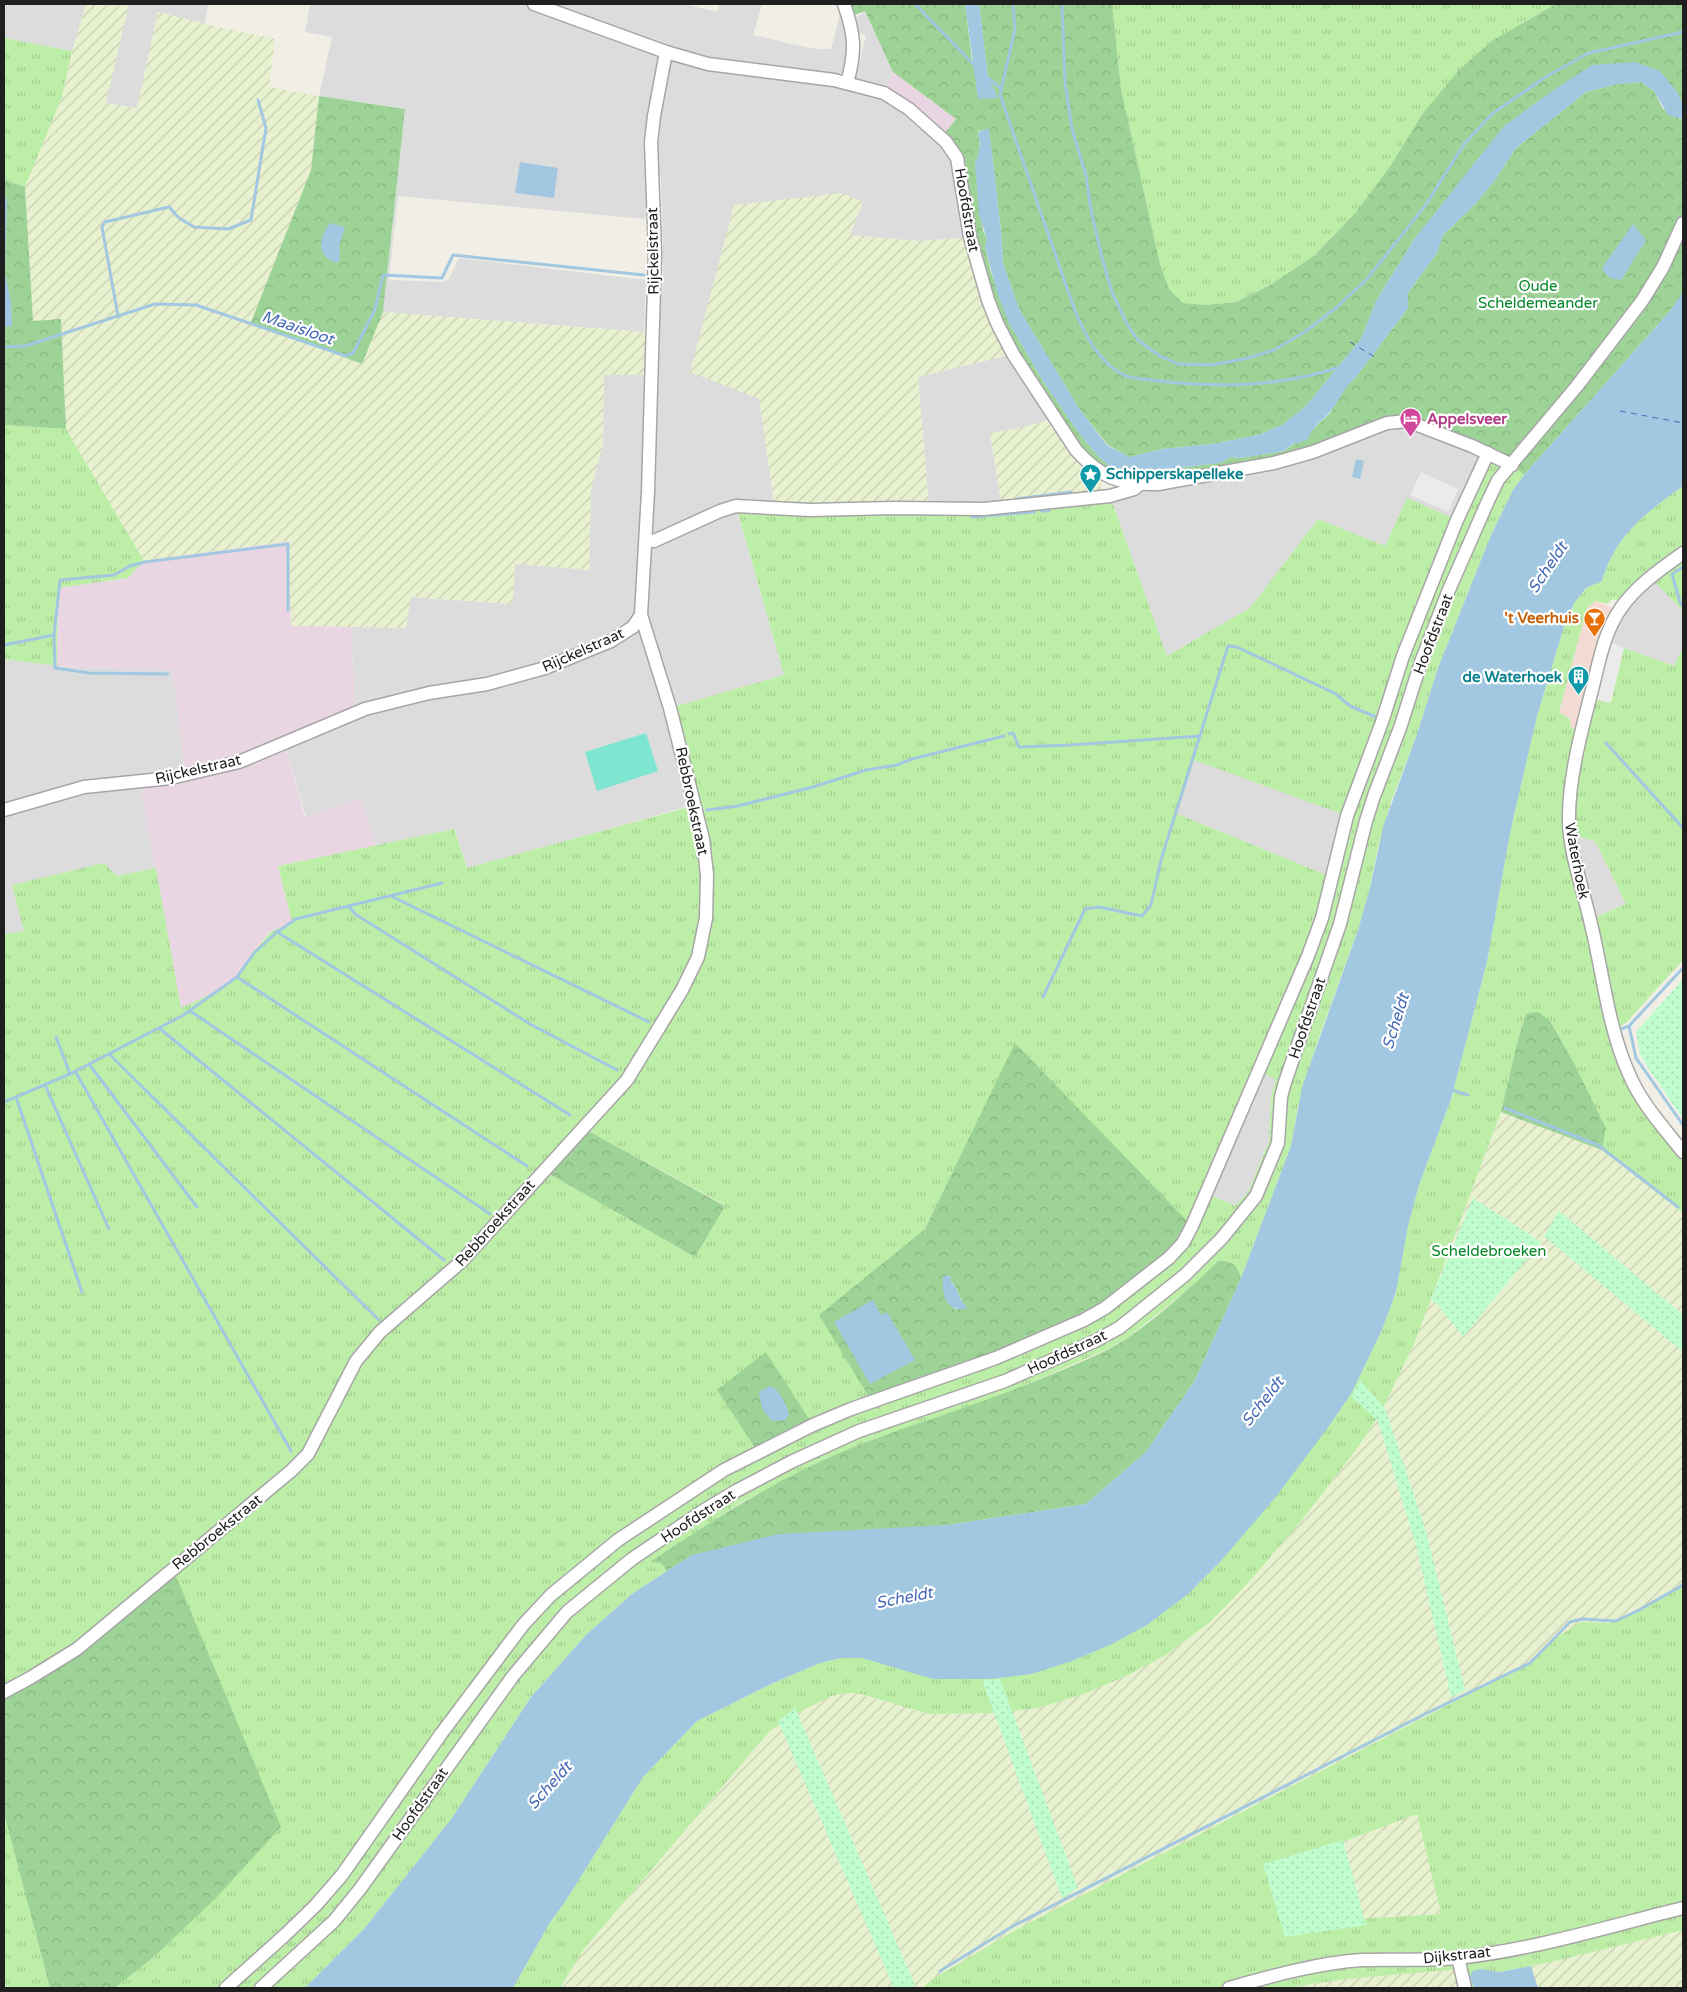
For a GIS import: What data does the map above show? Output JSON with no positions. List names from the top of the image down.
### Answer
{
  "streets": {
    "street": [
      "Hoofdstraat",
      "Rijckelstraat",
      "Rebbroekstraat",
      "Waterhoek",
      "Dijkstraat"
    ]
  },
  "crossings": [
    ["Hoofdstraat", "Rijckelstraat"],
    ["Rijckelstraat", "Rebbroekstraat"]
  ],
  "water": ["Maaisloot", "Scheldt"],
  "parks": ["Oude Scheldemeander", "Scheldebroeken"],
  "places": {
    "hotel": ["Appelsveer"],
    "place": ["Schipperskapelleke"],
    "bar": ["'t Veerhuis"],
    "building": ["de Waterhoek"]
  }
}
